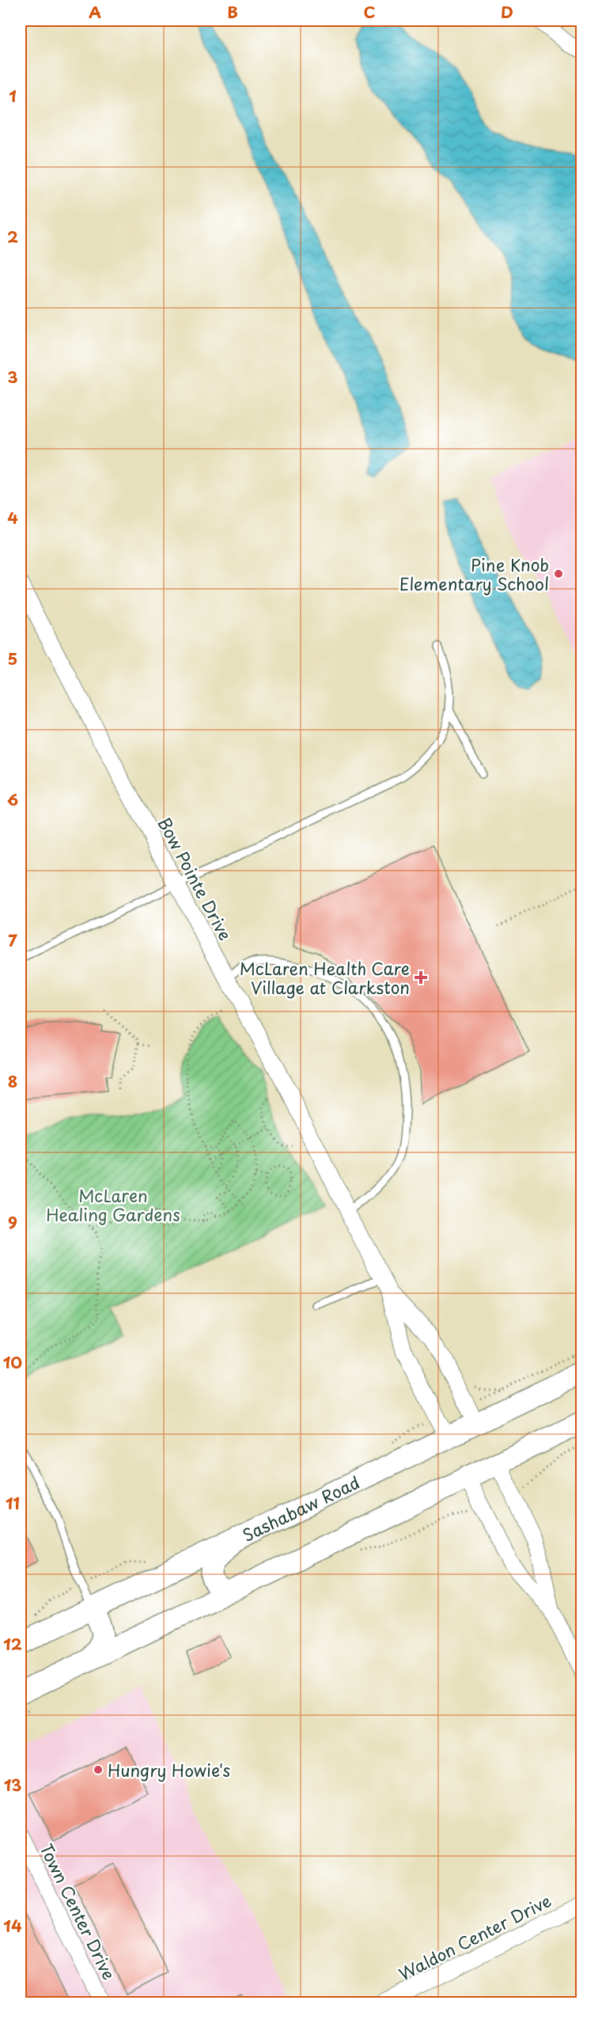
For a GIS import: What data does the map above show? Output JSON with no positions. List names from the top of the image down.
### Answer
{
  "streets": {
    "main road": ["Sashabaw Road"],
    "street": ["Bow Pointe Drive", "Town Center Drive", "Waldon Center Drive"]
  },
  "crossings": [
    ["Bow Pointe Drive", "Sashabaw Road"]
  ],
  "parks": ["McLaren Healing Gardens"],
  "places": {
    "other": ["Pine Knob Elementary School", "Hungry Howie's"],
    "health": ["McLaren Health Care Village at Clarkston"]
  },
  "grid": {
    "columns": [
      "A",
      "B",
      "C",
      "D"
    ],
    "rows": [
      "1",
      "2",
      "3",
      "4",
      "5",
      "6",
      "7",
      "8",
      "9",
      "10",
      "11",
      "12",
      "13",
      "14"
    ]
  }
}
